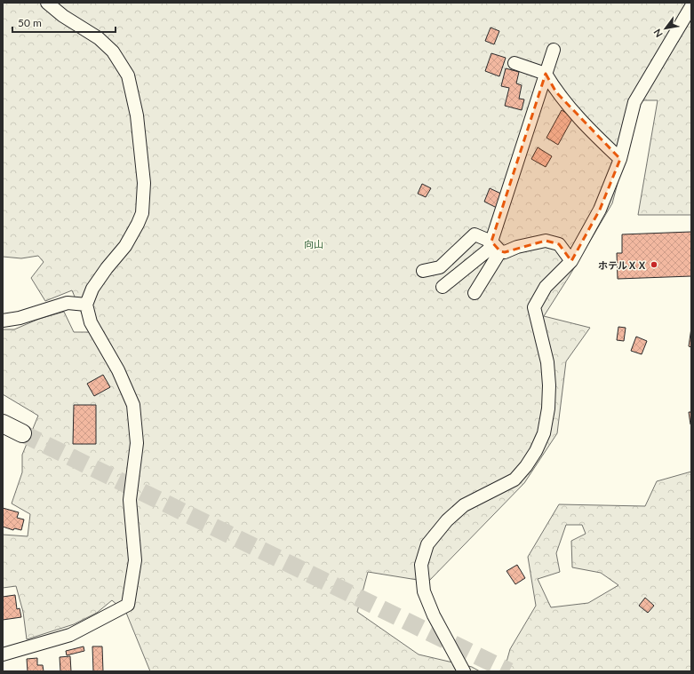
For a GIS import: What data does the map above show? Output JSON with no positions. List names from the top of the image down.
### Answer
{
  "parks": ["向山"],
  "places": ["ホテルＸＸ"],
  "scale_bar": "50 m",
  "north": "bottom left"
}
